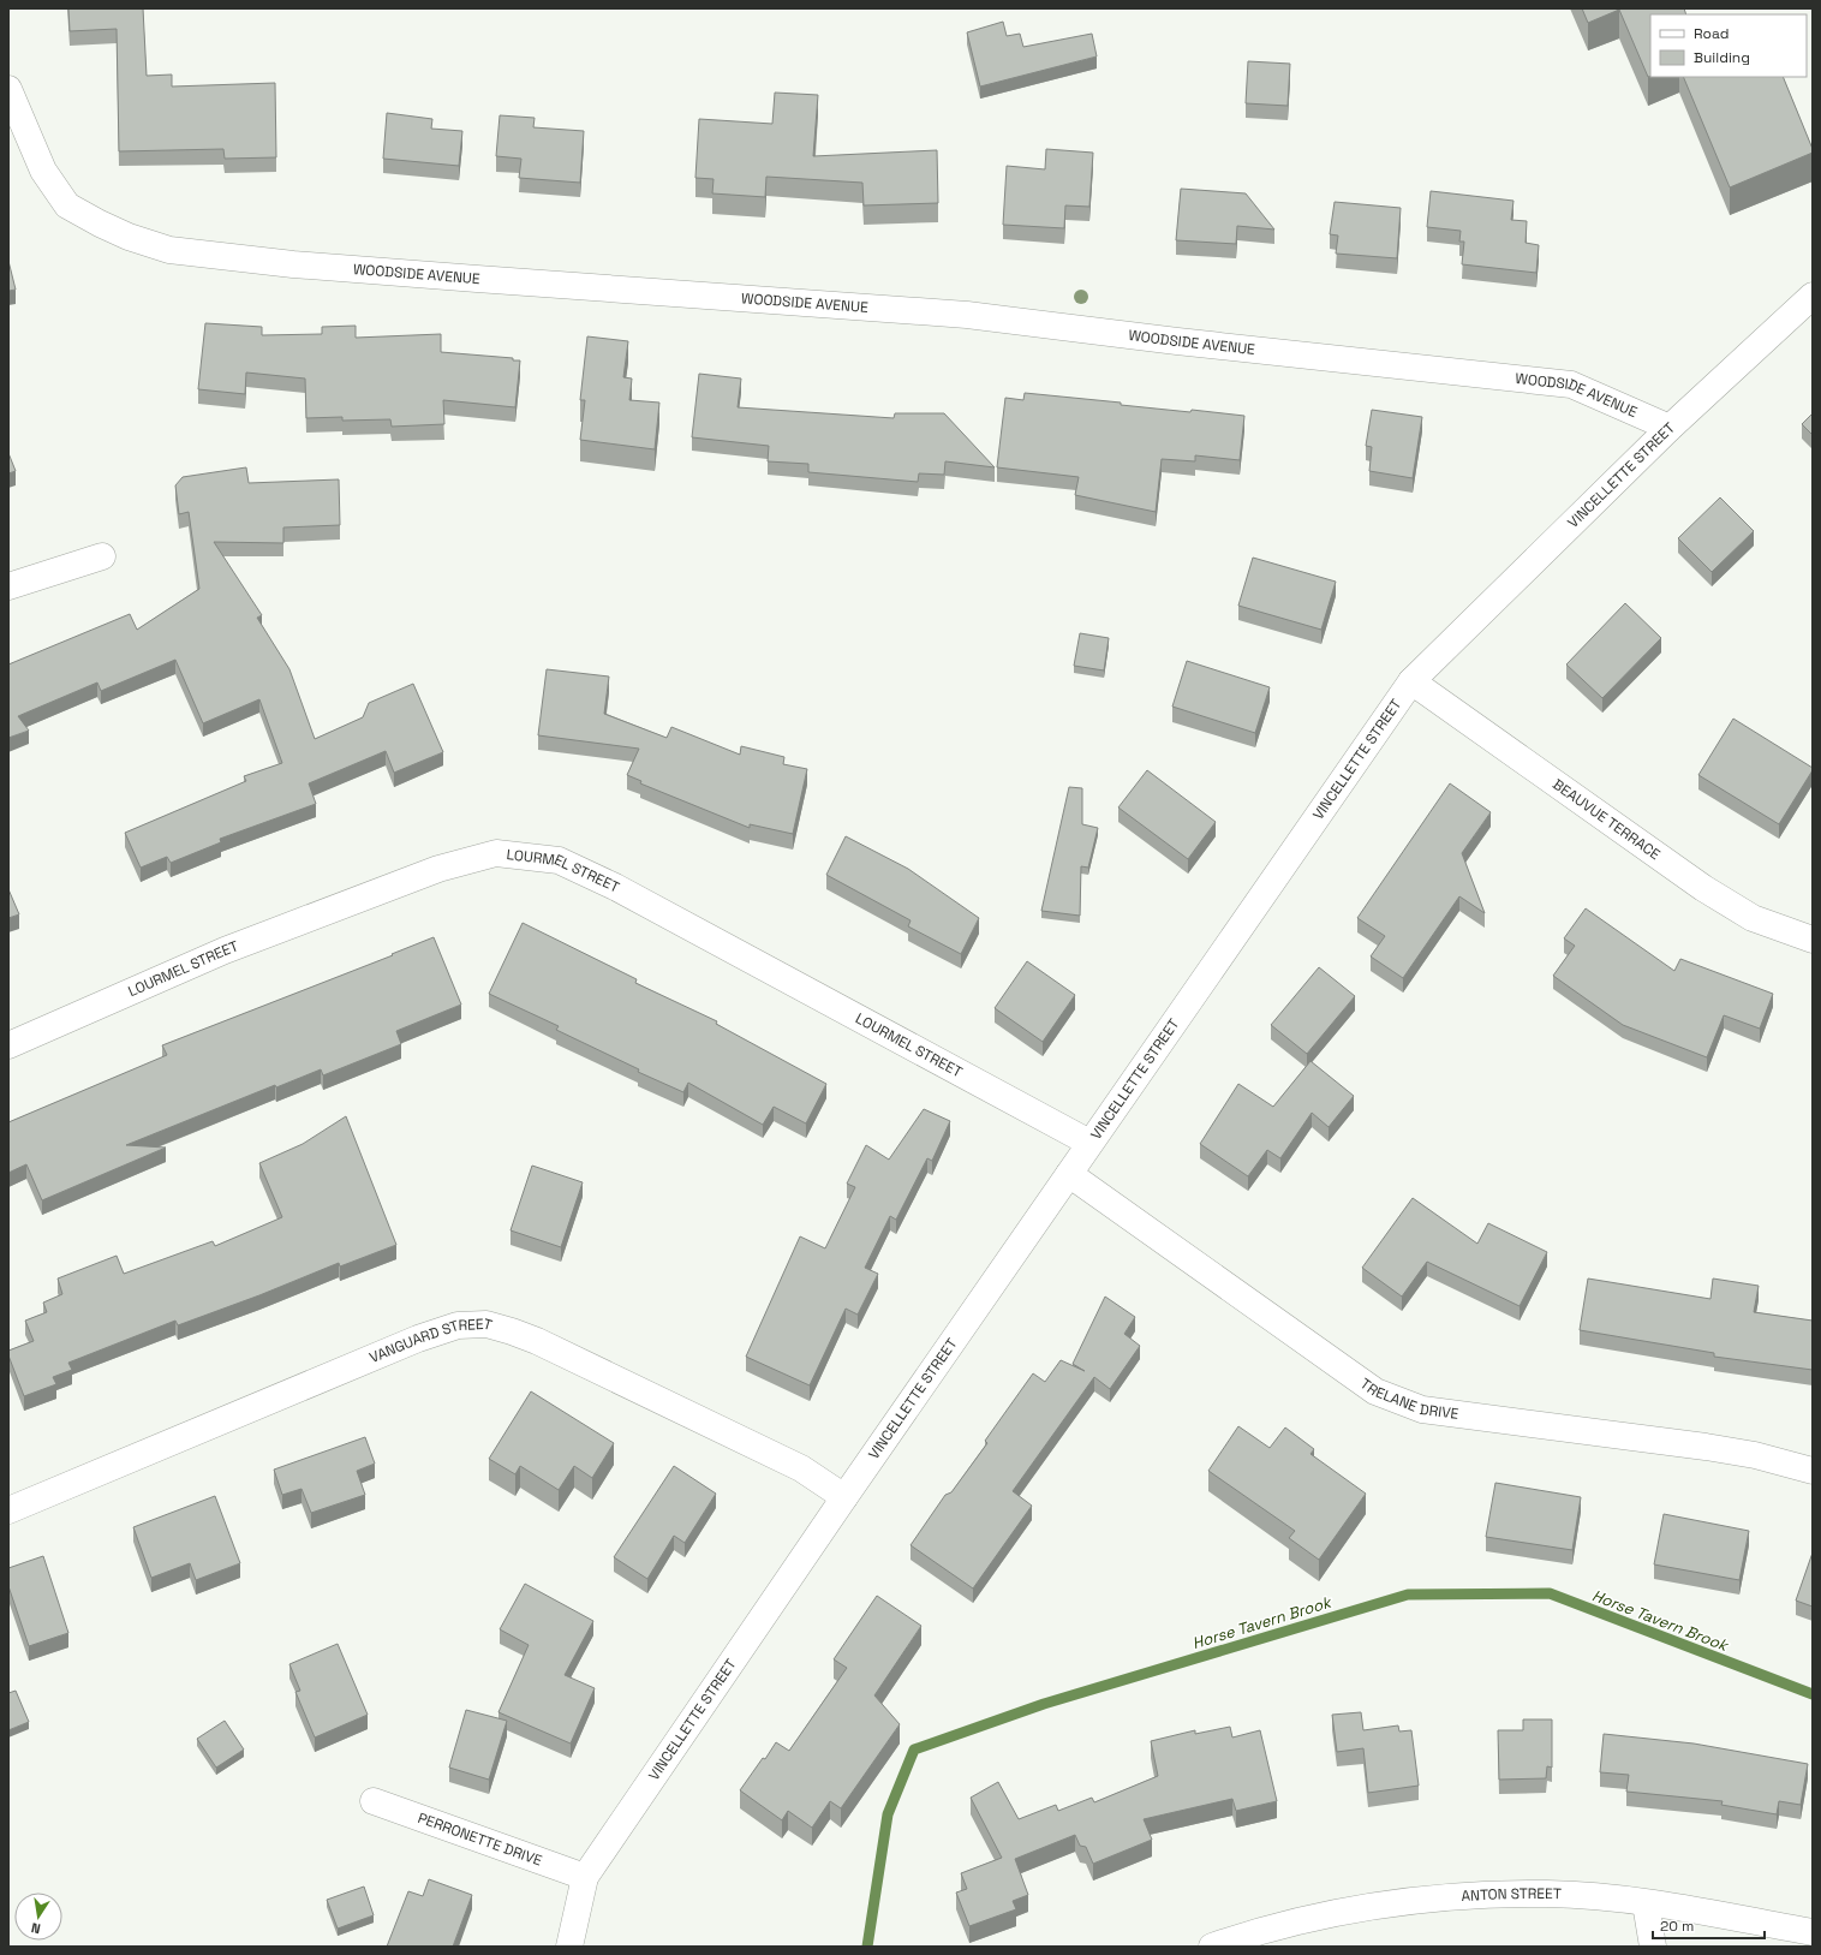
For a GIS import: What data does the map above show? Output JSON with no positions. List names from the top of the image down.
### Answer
{
  "streets": {
    "street": [
      "WOODSIDE AVENUE",
      "VINCELLETTE STREET",
      "BEAUVUE TERRACE",
      "LOURMEL STREET",
      "VANGUARD STREET",
      "TRELANE DRIVE",
      "PERRONETTE DRIVE",
      "ANTON STREET"
    ]
  },
  "crossings": [
    ["WOODSIDE AVENUE", "VINCELLETTE STREET"],
    ["VINCELLETTE STREET", "BEAUVUE TERRACE"],
    ["VINCELLETTE STREET", "LOURMEL STREET"],
    ["VINCELLETTE STREET", "VANGUARD STREET"],
    ["VINCELLETTE STREET", "TRELANE DRIVE"],
    ["VINCELLETTE STREET", "PERRONETTE DRIVE"]
  ],
  "water": ["Horse Tavern Brook"],
  "legend": ["Road", "Building"],
  "scale_bar": "20 m",
  "north": "bottom"
}
